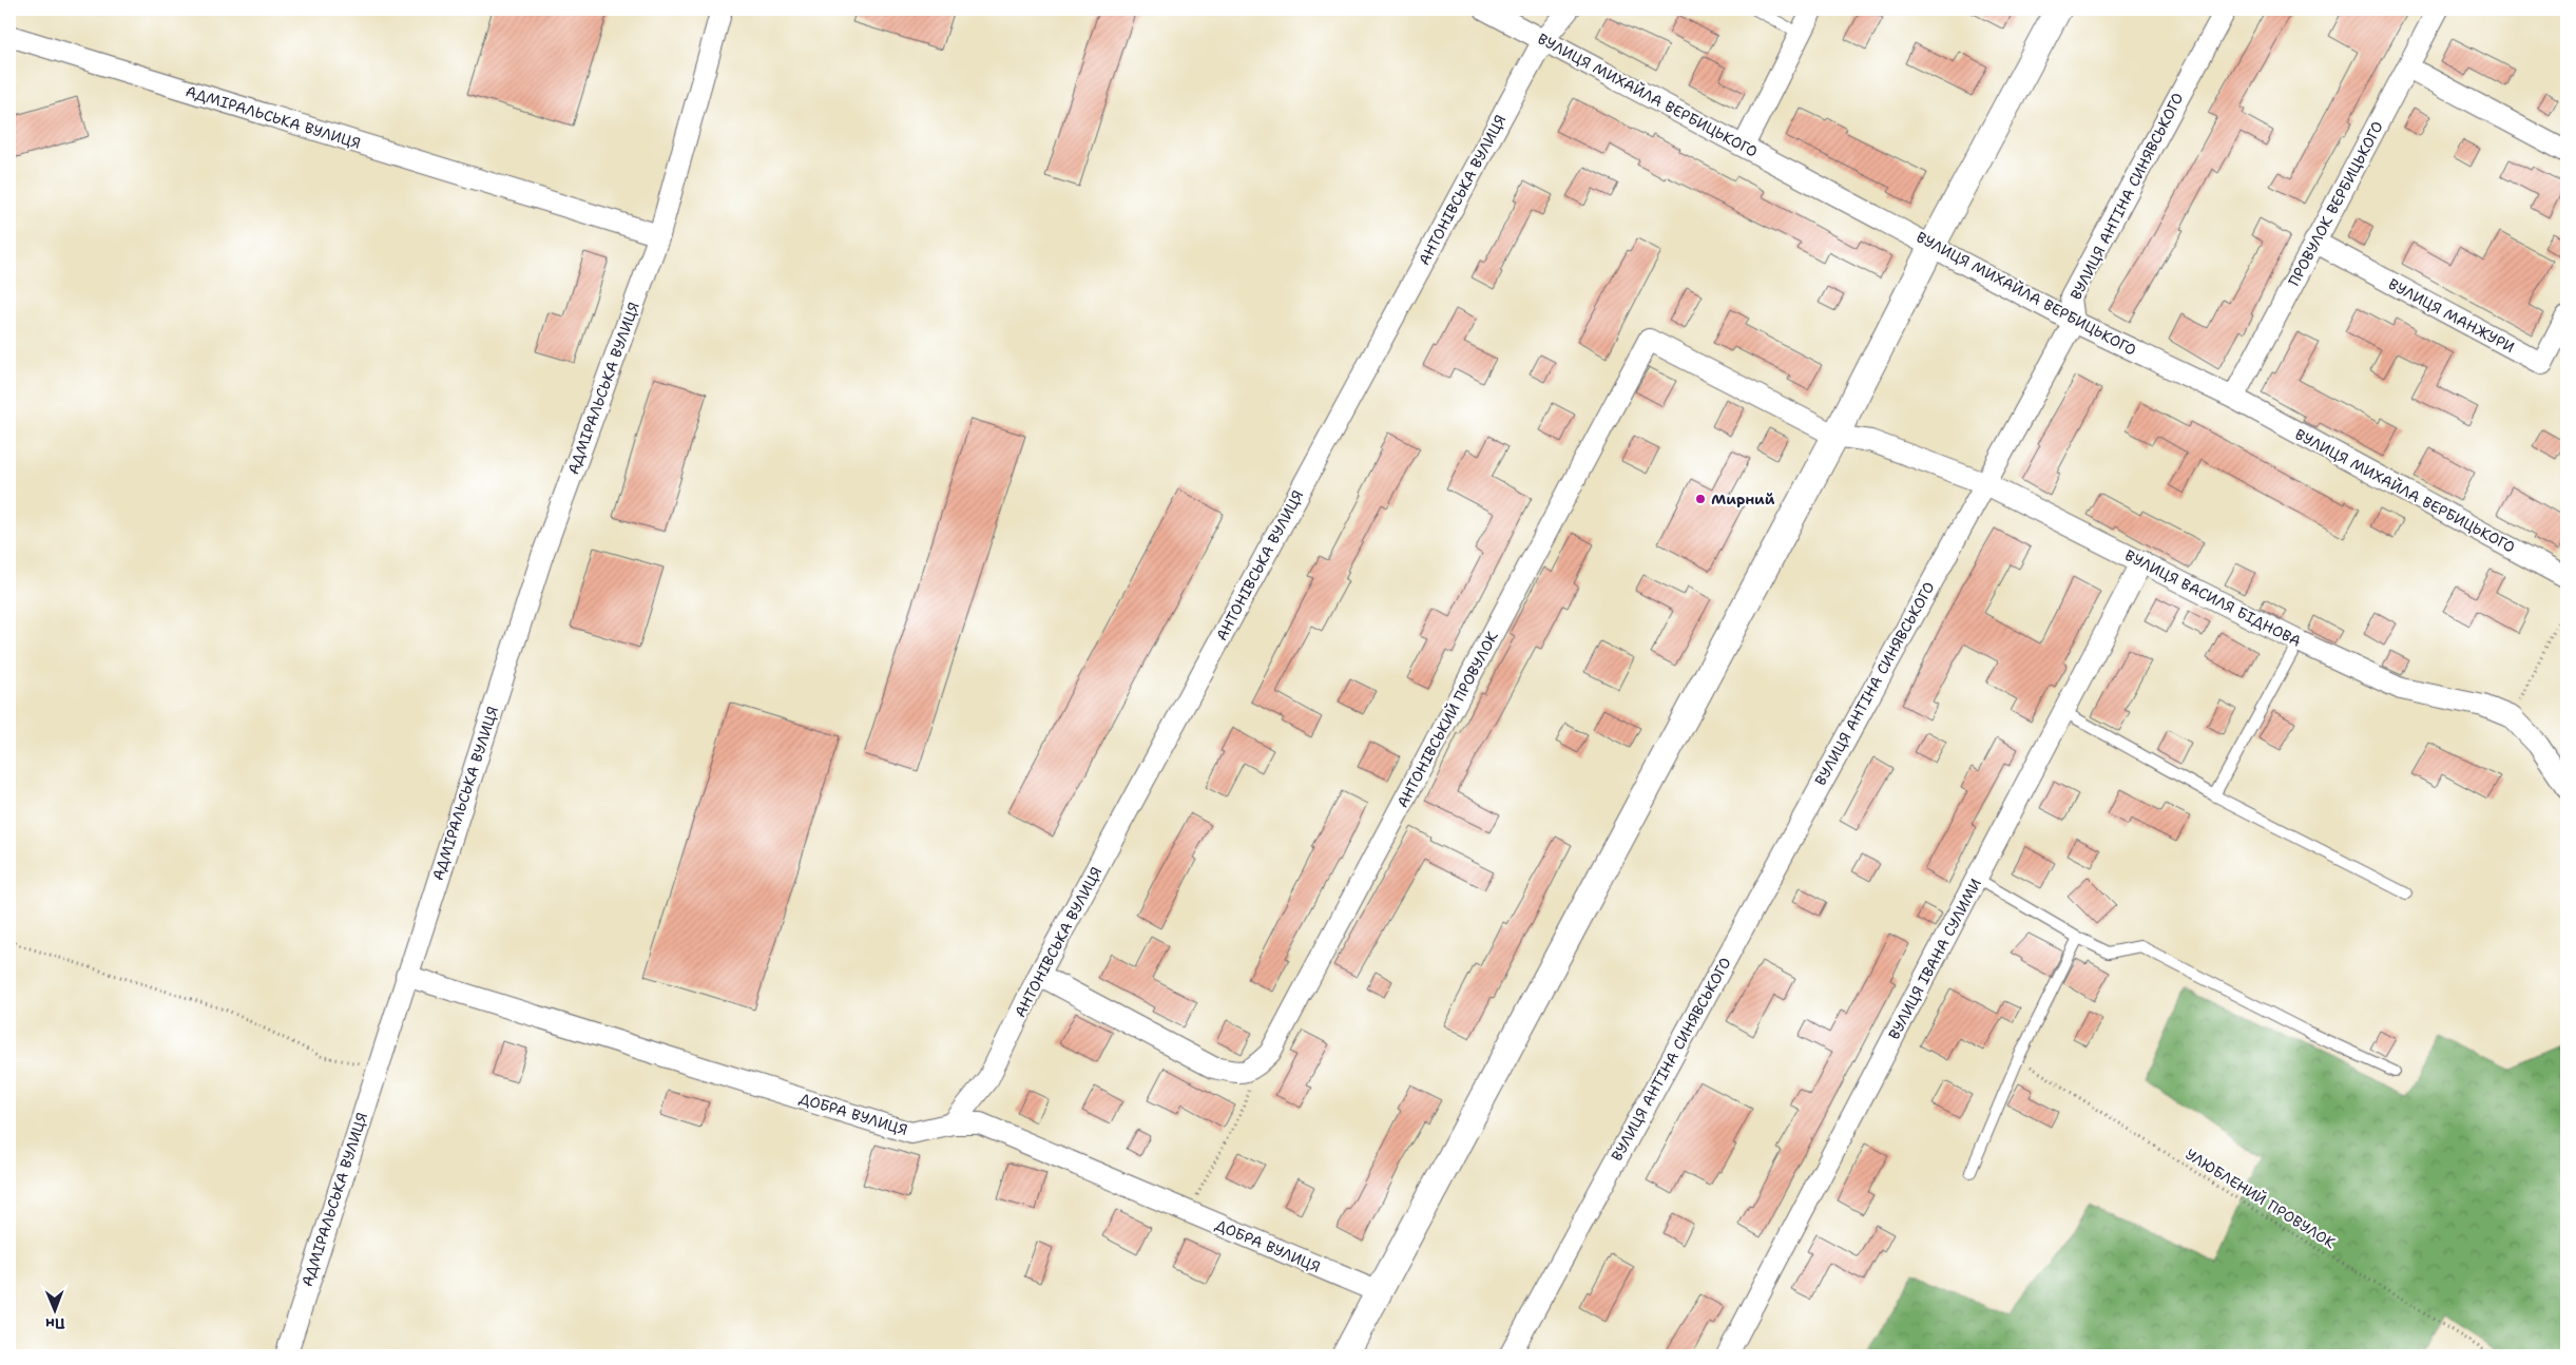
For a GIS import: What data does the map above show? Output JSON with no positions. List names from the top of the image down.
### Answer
{
  "streets": {
    "street": [
      "ВУЛИЦЯ МИХАЙЛА ВЕРБИЦЬКОГО",
      "АДМІРАЛЬСЬКА ВУЛИЦЯ",
      "АНТОНІВСЬКА ВУЛИЦЯ",
      "ВУЛИЦЯ АНТІНА СИНЯВСЬКОГО",
      "ПРОВУЛОК ВЕРБИЦЬКОГО",
      "ВУЛИЦЯ МАНЖУРИ",
      "ВУЛИЦЯ ВАСИЛЯ БІДНОВА",
      "АНТОНІВСЬКИЙ ПРОВУЛОК",
      "ВУЛИЦЯ ІВАНА СУЛИМИ",
      "ДОБРА ВУЛИЦЯ"
    ],
    "path": ["УЛЮБЛЕНИЙ ПРОВУЛОК"]
  },
  "crossings": [
    ["ВУЛИЦЯ МИХАЙЛА ВЕРБИЦЬКОГО", "АНТОНІВСЬКА ВУЛИЦЯ"],
    ["ВУЛИЦЯ МИХАЙЛА ВЕРБИЦЬКОГО", "ВУЛИЦЯ АНТІНА СИНЯВСЬКОГО"],
    ["ВУЛИЦЯ МИХАЙЛА ВЕРБИЦЬКОГО", "ПРОВУЛОК ВЕРБИЦЬКОГО"],
    ["АДМІРАЛЬСЬКА ВУЛИЦЯ", "ДОБРА ВУЛИЦЯ"],
    ["АНТОНІВСЬКА ВУЛИЦЯ", "ДОБРА ВУЛИЦЯ"],
    ["ВУЛИЦЯ АНТІНА СИНЯВСЬКОГО", "ВУЛИЦЯ ВАСИЛЯ БІДНОВА"],
    ["ПРОВУЛОК ВЕРБИЦЬКОГО", "ВУЛИЦЯ МАНЖУРИ"],
    ["ВУЛИЦЯ ВАСИЛЯ БІДНОВА", "АНТОНІВСЬКИЙ ПРОВУЛОК"],
    ["ВУЛИЦЯ ВАСИЛЯ БІДНОВА", "ВУЛИЦЯ ІВАНА СУЛИМИ"]
  ],
  "places": ["Мирний"],
  "north": "bottom"
}
